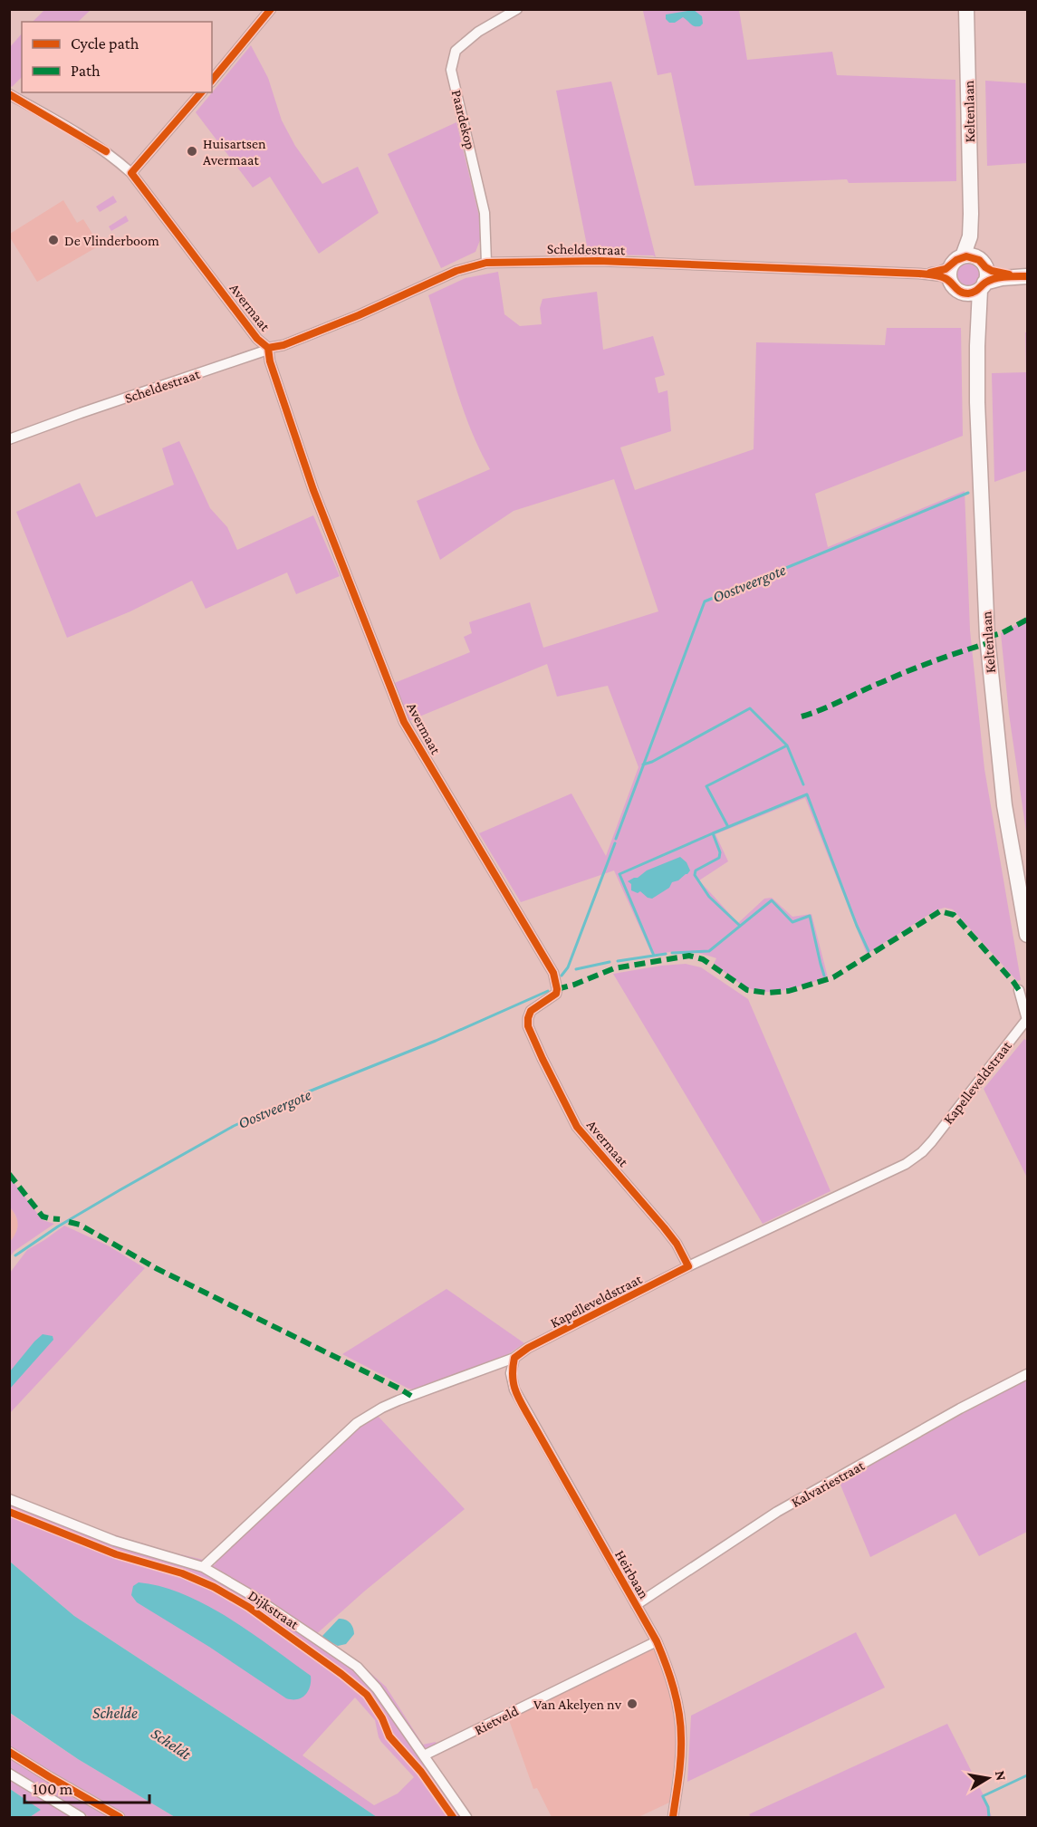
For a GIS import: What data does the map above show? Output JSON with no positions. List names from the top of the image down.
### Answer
{
  "streets": {
    "main road": ["Keltenlaan"],
    "street": [
      "Paardekop",
      "Scheldestraat",
      "Avermaat",
      "Kapelleveldstraat",
      "Kalvariestraat",
      "Heirbaan",
      "Dijkstraat",
      "Rietveld"
    ]
  },
  "crossings": [
    ["Keltenlaan", "Scheldestraat"],
    ["Paardekop", "Scheldestraat"],
    ["Scheldestraat", "Avermaat"],
    ["Avermaat", "Kapelleveldstraat"],
    ["Kapelleveldstraat", "Heirbaan"],
    ["Kapelleveldstraat", "Dijkstraat"],
    ["Kalvariestraat", "Heirbaan"],
    ["Heirbaan", "Rietveld"],
    ["Dijkstraat", "Rietveld"]
  ],
  "water": ["Oostveergote", "Schelde", "Scheldt"],
  "places": ["Huisartsen Avermaat", "De Vlinderboom", "Van Akelyen nv"],
  "legend": ["Cycle path", "Path"],
  "scale_bar": "100 m",
  "north": "right"
}
